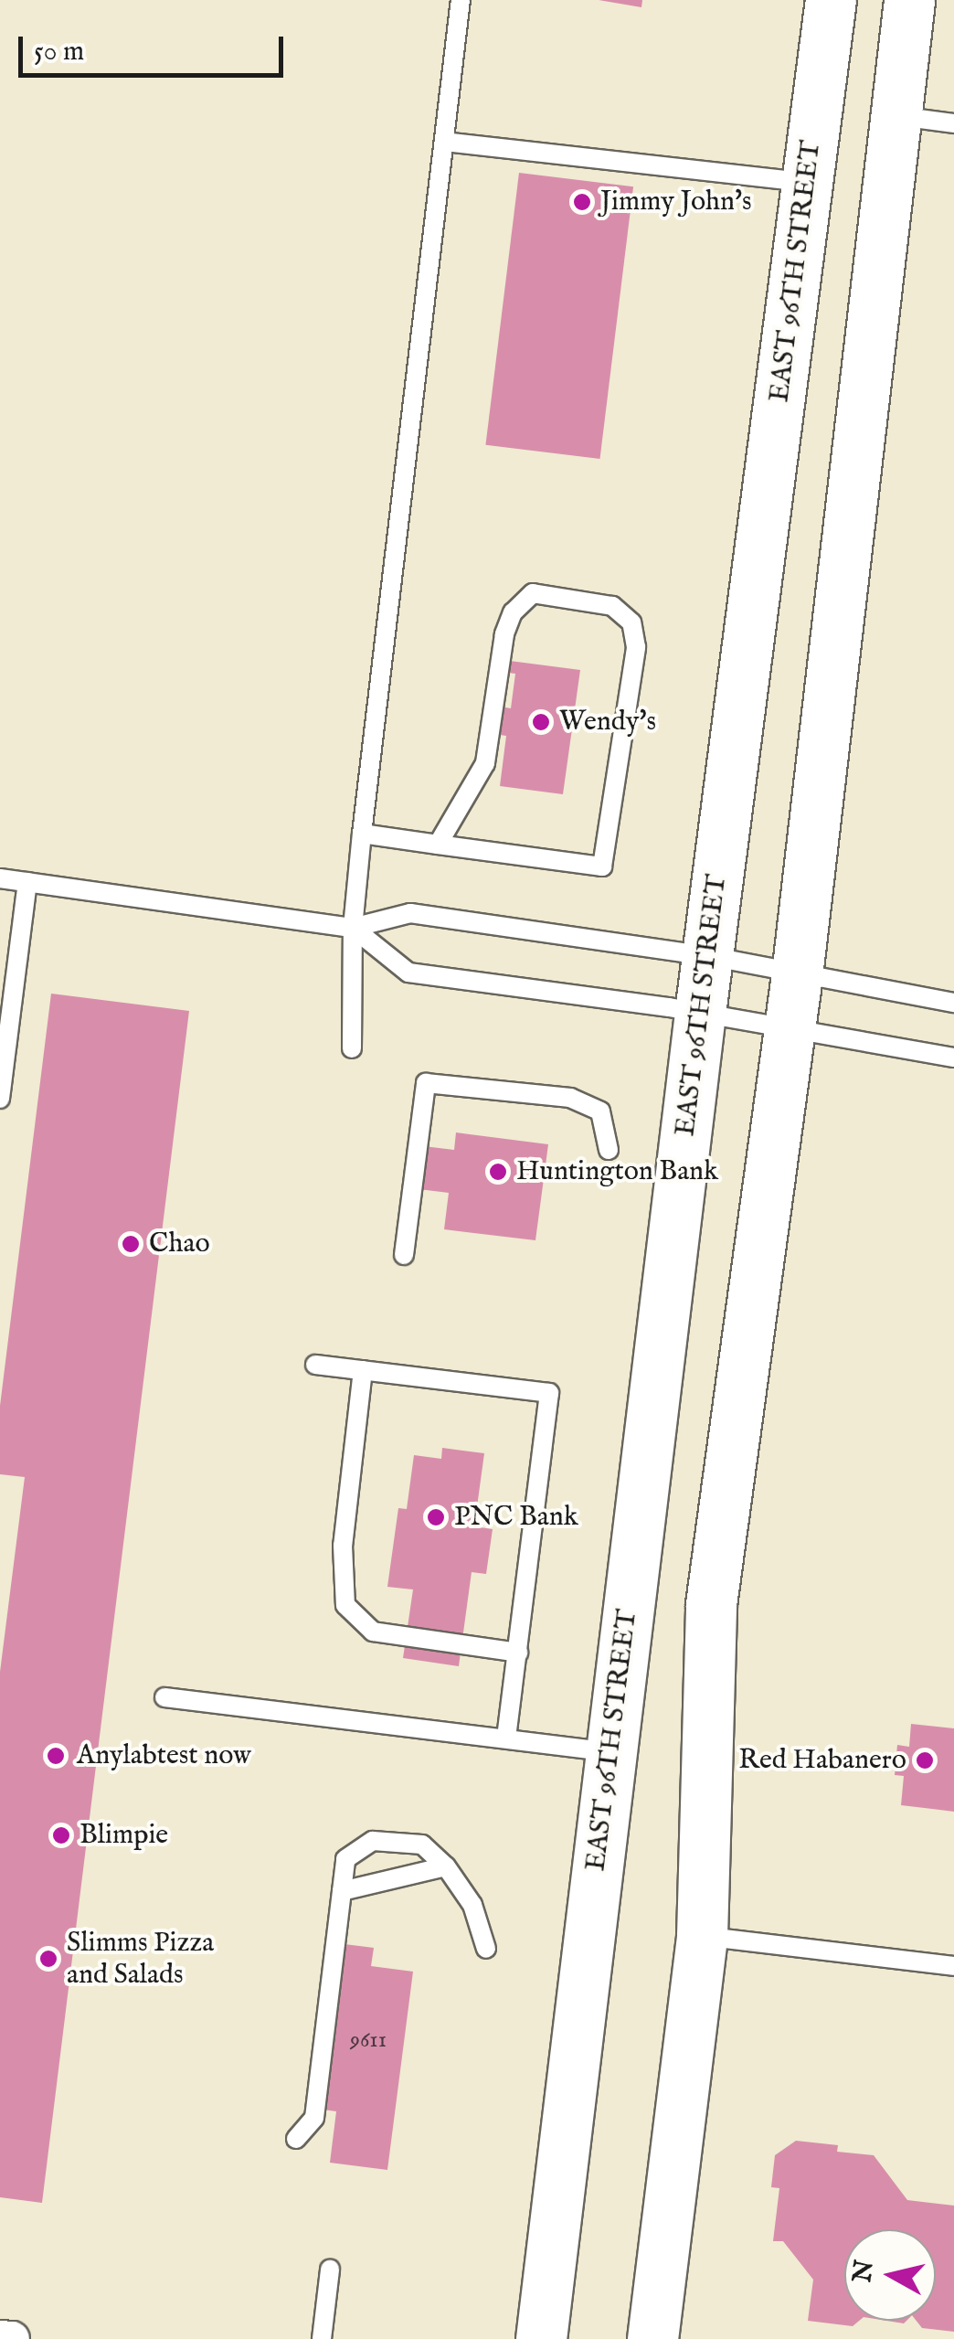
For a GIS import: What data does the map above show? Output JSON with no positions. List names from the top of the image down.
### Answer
{
  "streets": {
    "main road": ["EAST 96TH STREET"]
  },
  "places": [
    "Jimmy John's",
    "Wendy's",
    "Huntington Bank",
    "Chao",
    "PNC Bank",
    "Anylabtest now",
    "Red Habanero",
    "Blimpie",
    "Slimms Pizza and Salads"
  ],
  "house_numbers": ["9611"],
  "scale_bar": "50 m",
  "north": "left"
}
